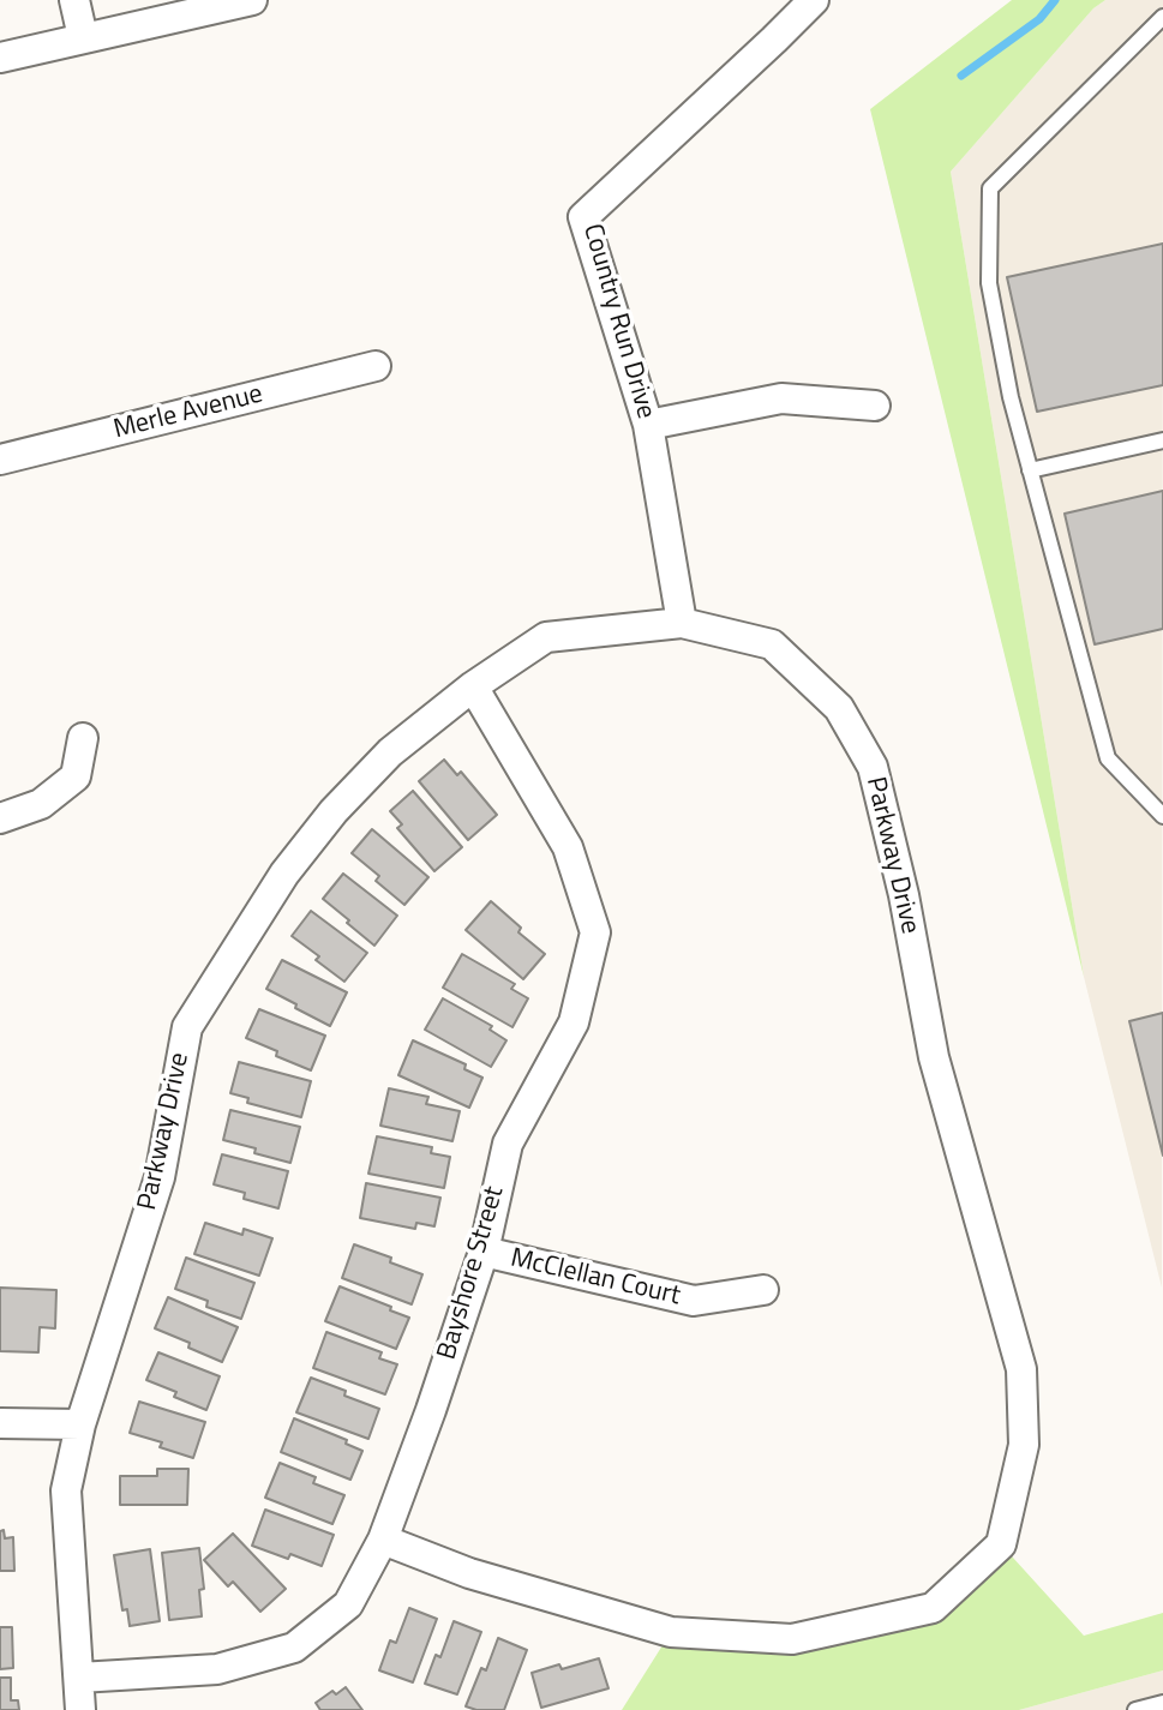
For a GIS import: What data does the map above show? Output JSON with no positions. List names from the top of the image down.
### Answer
{
  "streets": {
    "street": [
      "Country Run Drive",
      "Merle Avenue",
      "Parkway Drive",
      "Bayshore Street",
      "McClellan Court"
    ]
  },
  "crossings": [
    ["Country Run Drive", "Parkway Drive"],
    ["Parkway Drive", "Bayshore Street"],
    ["Bayshore Street", "McClellan Court"]
  ]
}
